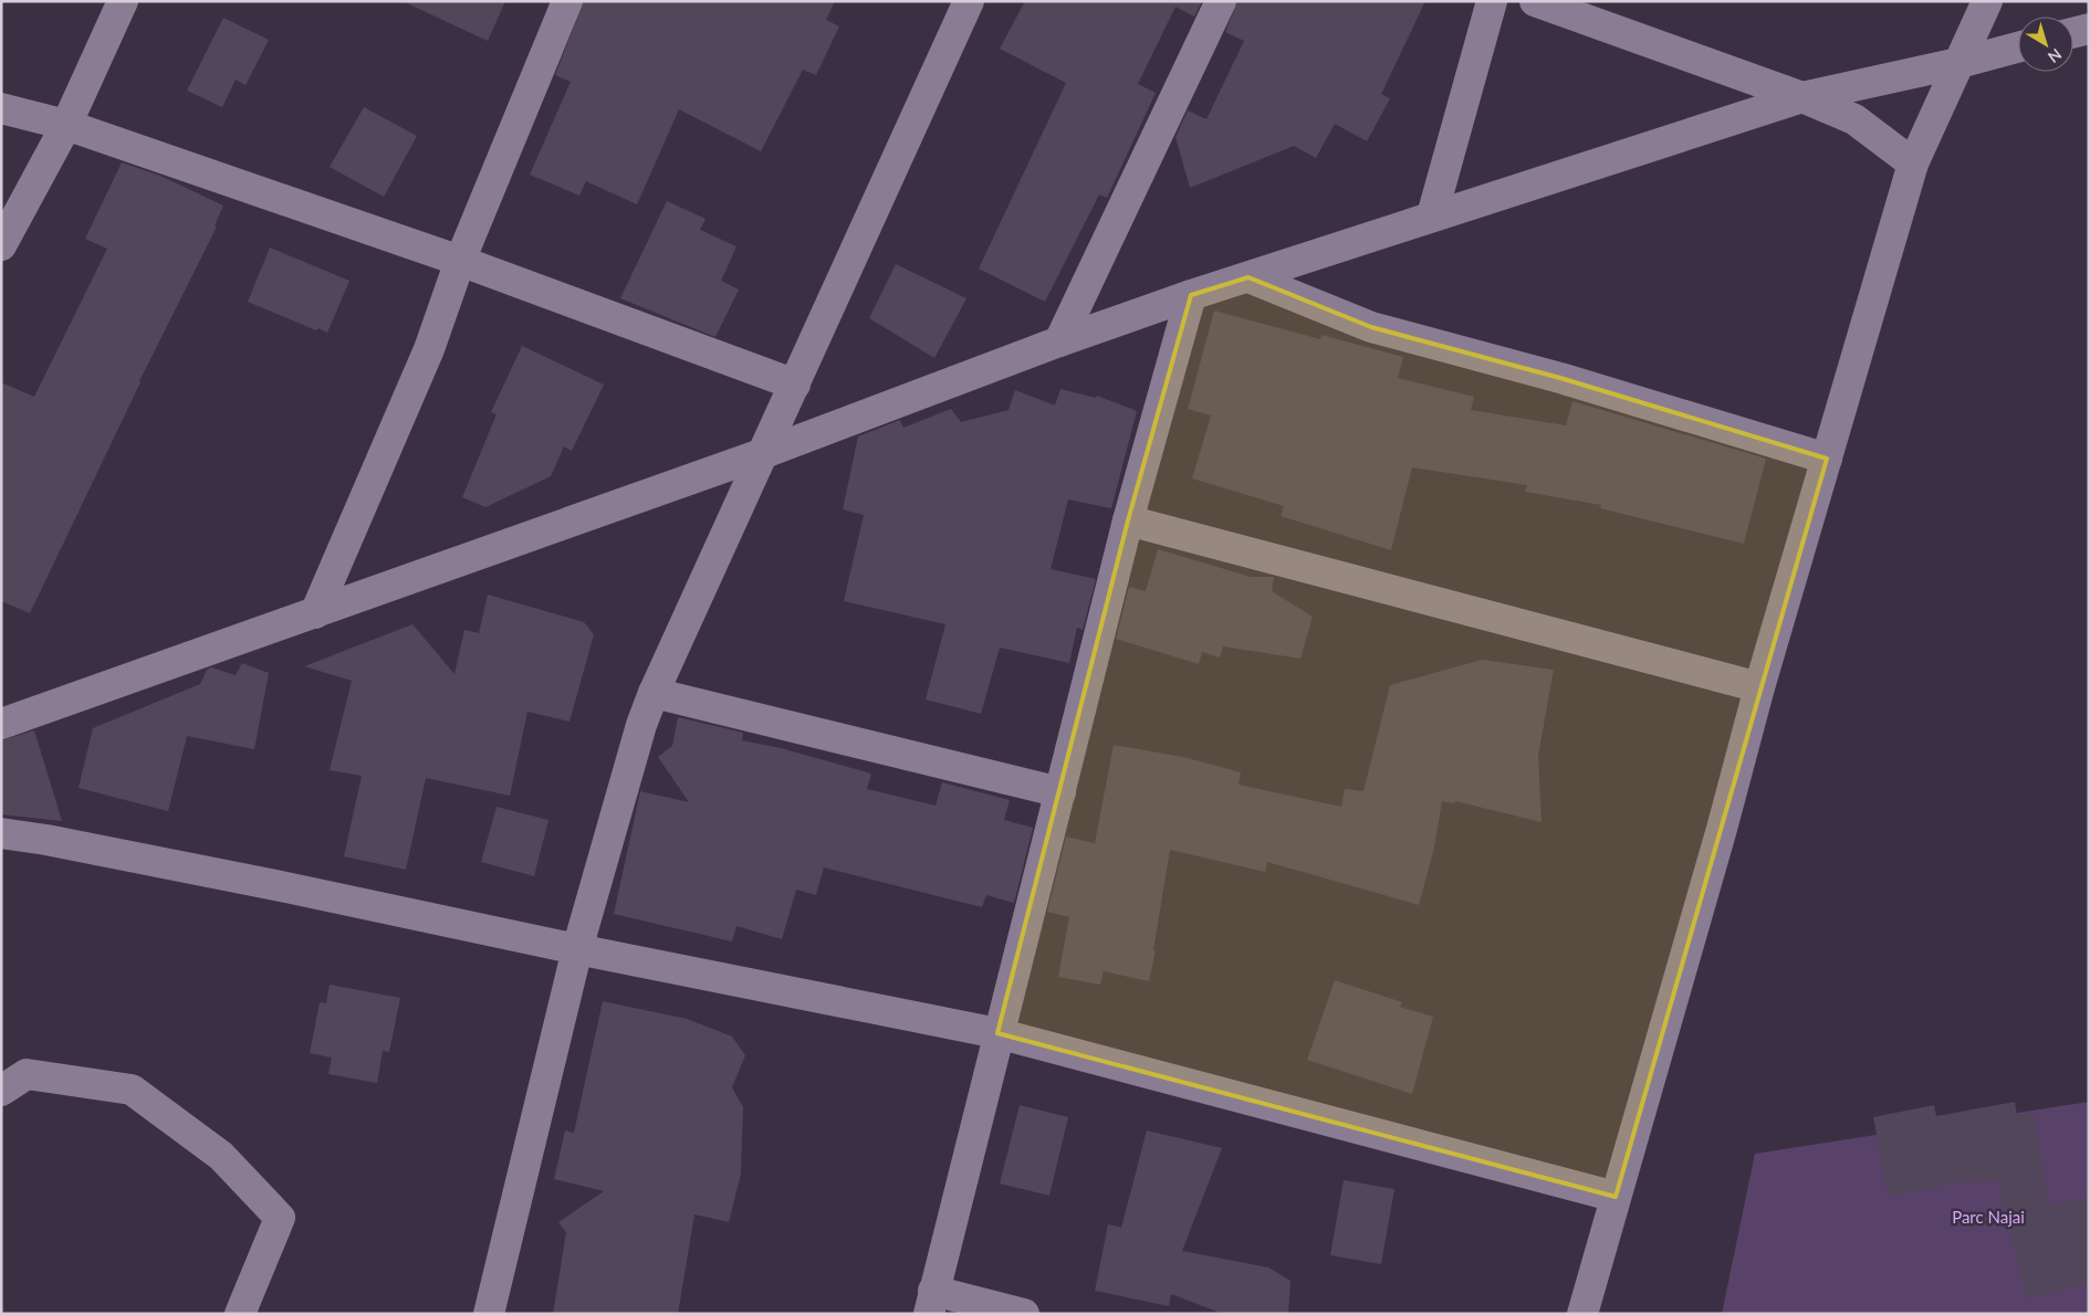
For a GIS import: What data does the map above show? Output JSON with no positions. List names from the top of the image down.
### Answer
{
  "parks": ["Parc Najai"],
  "north": "bottom right"
}
